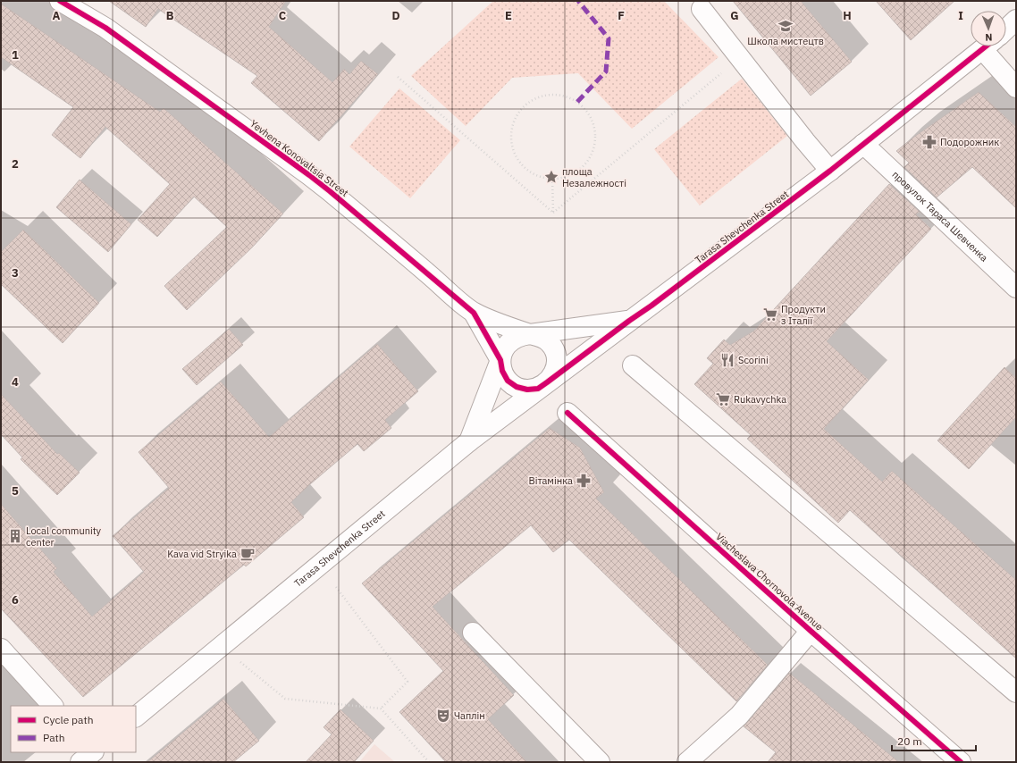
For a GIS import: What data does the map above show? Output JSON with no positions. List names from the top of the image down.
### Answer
{
  "streets": {
    "main road": [
      "Yevhena Konovaltsia Street",
      "провулок Тараса Шевченка",
      "Tarasa Shevchenka Street",
      "Viacheslava Chornovola Avenue"
    ]
  },
  "crossings": [
    ["Yevhena Konovaltsia Street", "Tarasa Shevchenka Street"],
    ["провулок Тараса Шевченка", "Tarasa Shevchenka Street"]
  ],
  "places": {
    "school or university": ["Школа мистецтв"],
    "pharmacy": ["Подорожник", "Вітамінка"],
    "place": ["площа Незалежності"],
    "supermarket": ["Продукти з Італії", "Rukavychka"],
    "restaurant": ["Scorini"],
    "building": ["Local community center"],
    "cafe": ["Kava vid Stryika"],
    "theatre": ["Чаплін"]
  },
  "legend": ["Cycle path", "Path"],
  "scale_bar": "20 m",
  "north": "bottom",
  "grid": {
    "columns": [
      "A",
      "B",
      "C",
      "D",
      "E",
      "F",
      "G",
      "H",
      "I"
    ],
    "rows": [
      "1",
      "2",
      "3",
      "4",
      "5",
      "6"
    ]
  }
}
